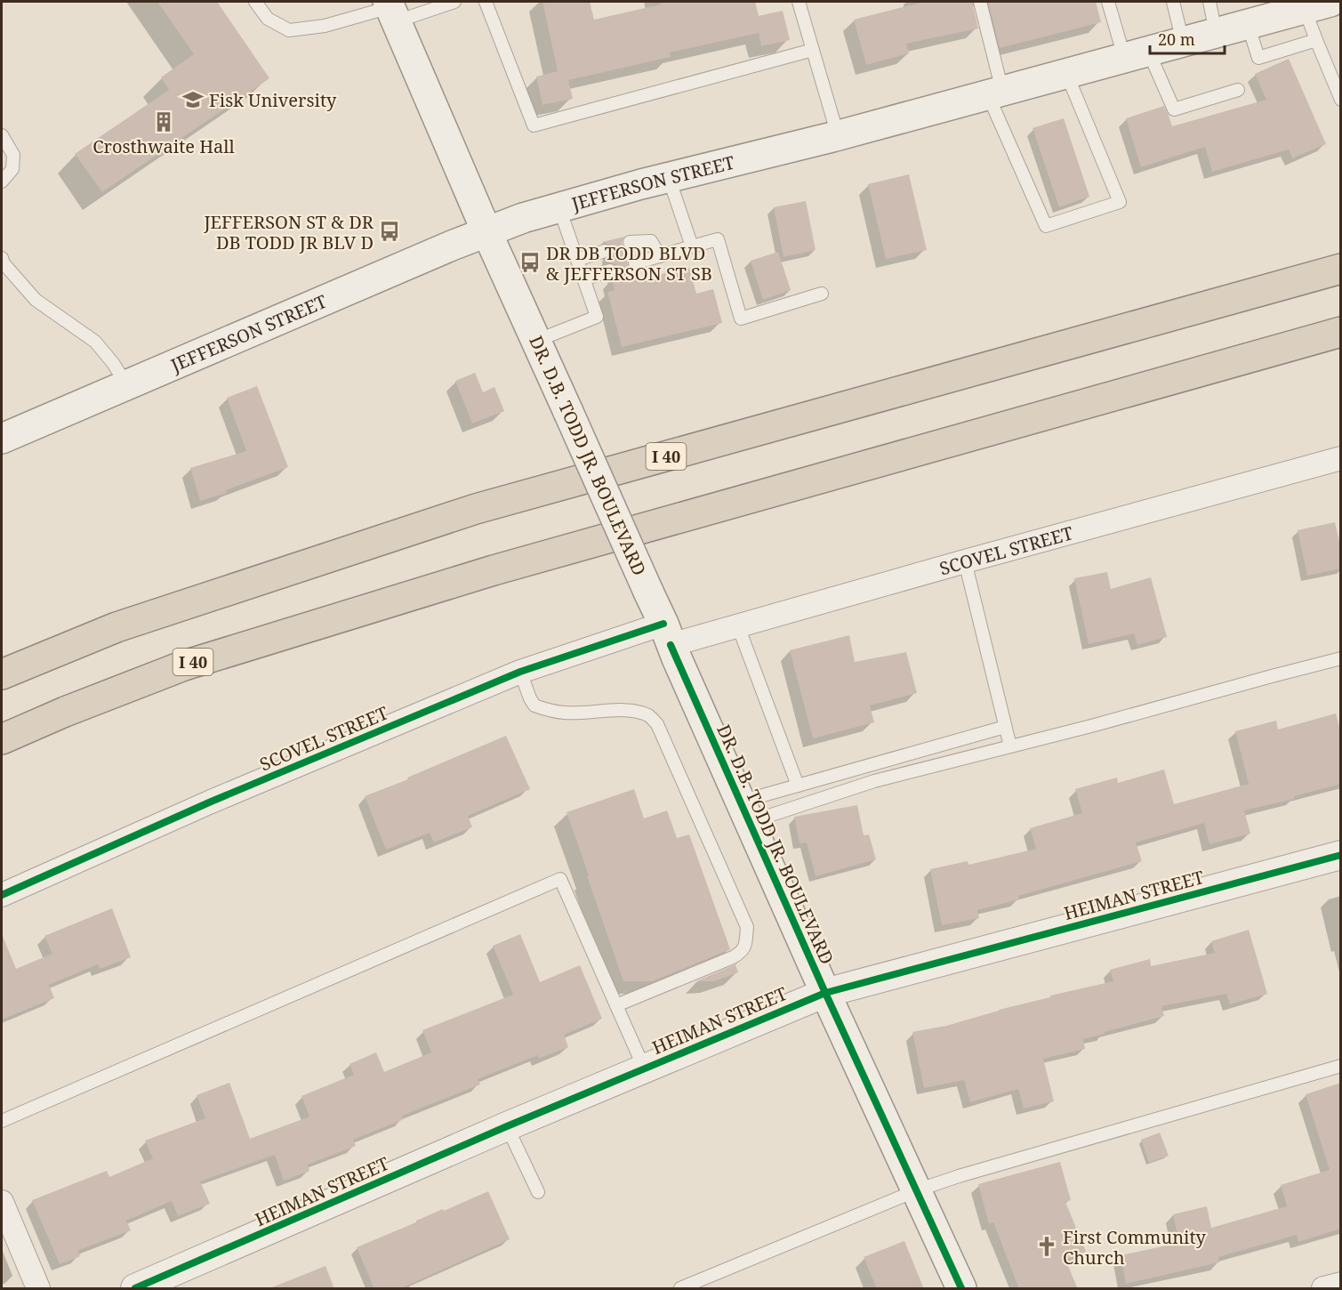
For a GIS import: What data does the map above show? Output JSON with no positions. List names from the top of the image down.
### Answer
{
  "streets": {
    "highway": ["I 40"],
    "main road": ["JEFFERSON STREET", "DR. D.B. TODD JR. BOULEVARD"],
    "street": ["SCOVEL STREET", "HEIMAN STREET"]
  },
  "crossings": [
    ["JEFFERSON STREET", "DR. D.B. TODD JR. BOULEVARD"],
    ["DR. D.B. TODD JR. BOULEVARD", "SCOVEL STREET"],
    ["DR. D.B. TODD JR. BOULEVARD", "HEIMAN STREET"]
  ],
  "places": {
    "school or university": ["Fisk University"],
    "building": ["Crosthwaite Hall"],
    "bus stop": ["JEFFERSON ST & DR DB TODD JR BLV D", "DR DB TODD BLVD & JEFFERSON ST SB"],
    "church": ["First Community Church"]
  },
  "scale_bar": "20 m"
}
